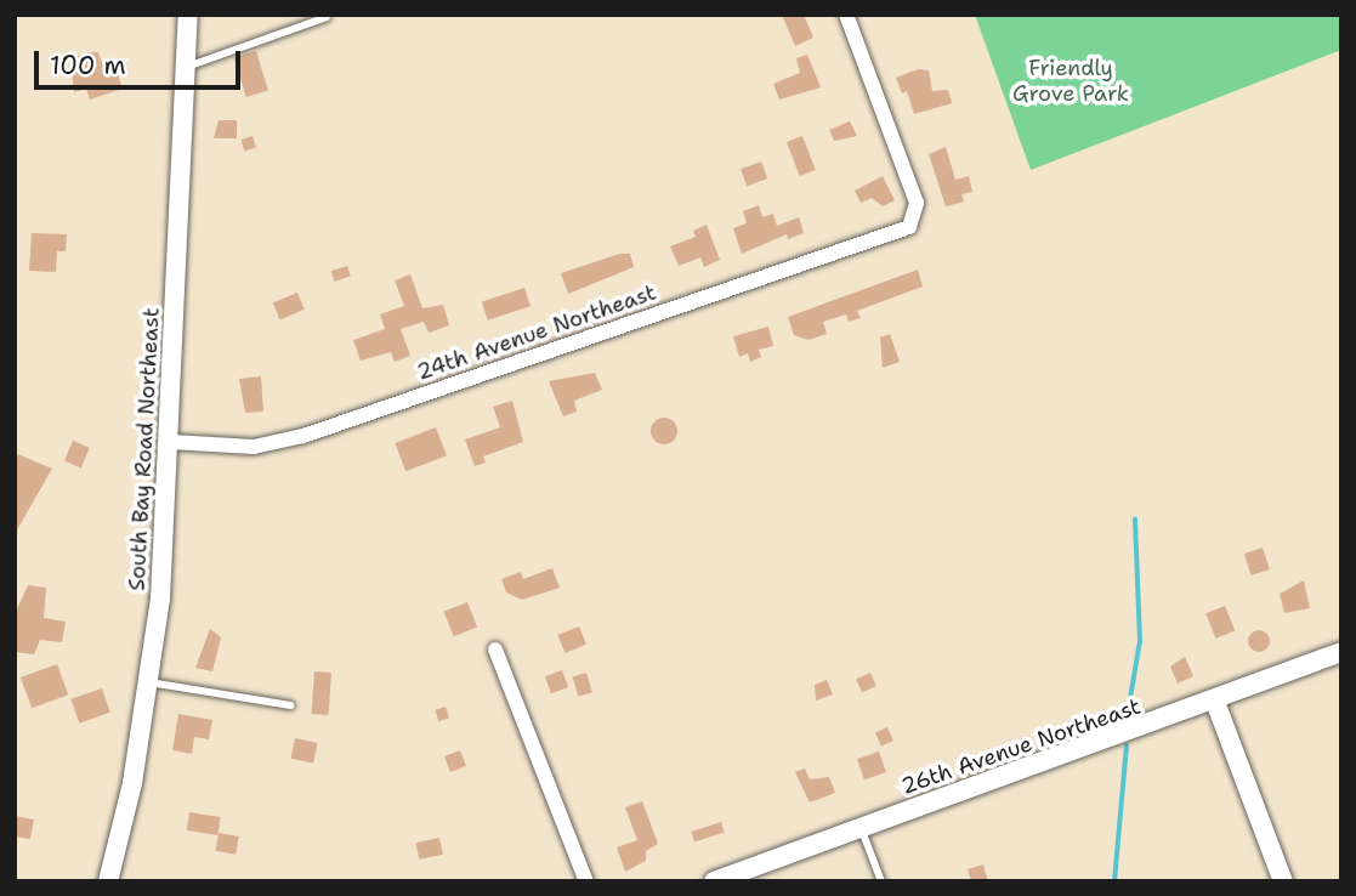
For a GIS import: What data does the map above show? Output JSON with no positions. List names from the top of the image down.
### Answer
{
  "streets": {
    "street": ["24th Avenue Northeast", "South Bay Road Northeast", "26th Avenue Northeast"]
  },
  "crossings": [
    ["24th Avenue Northeast", "South Bay Road Northeast"]
  ],
  "parks": ["Friendly Grove Park"],
  "scale_bar": "100 m"
}
